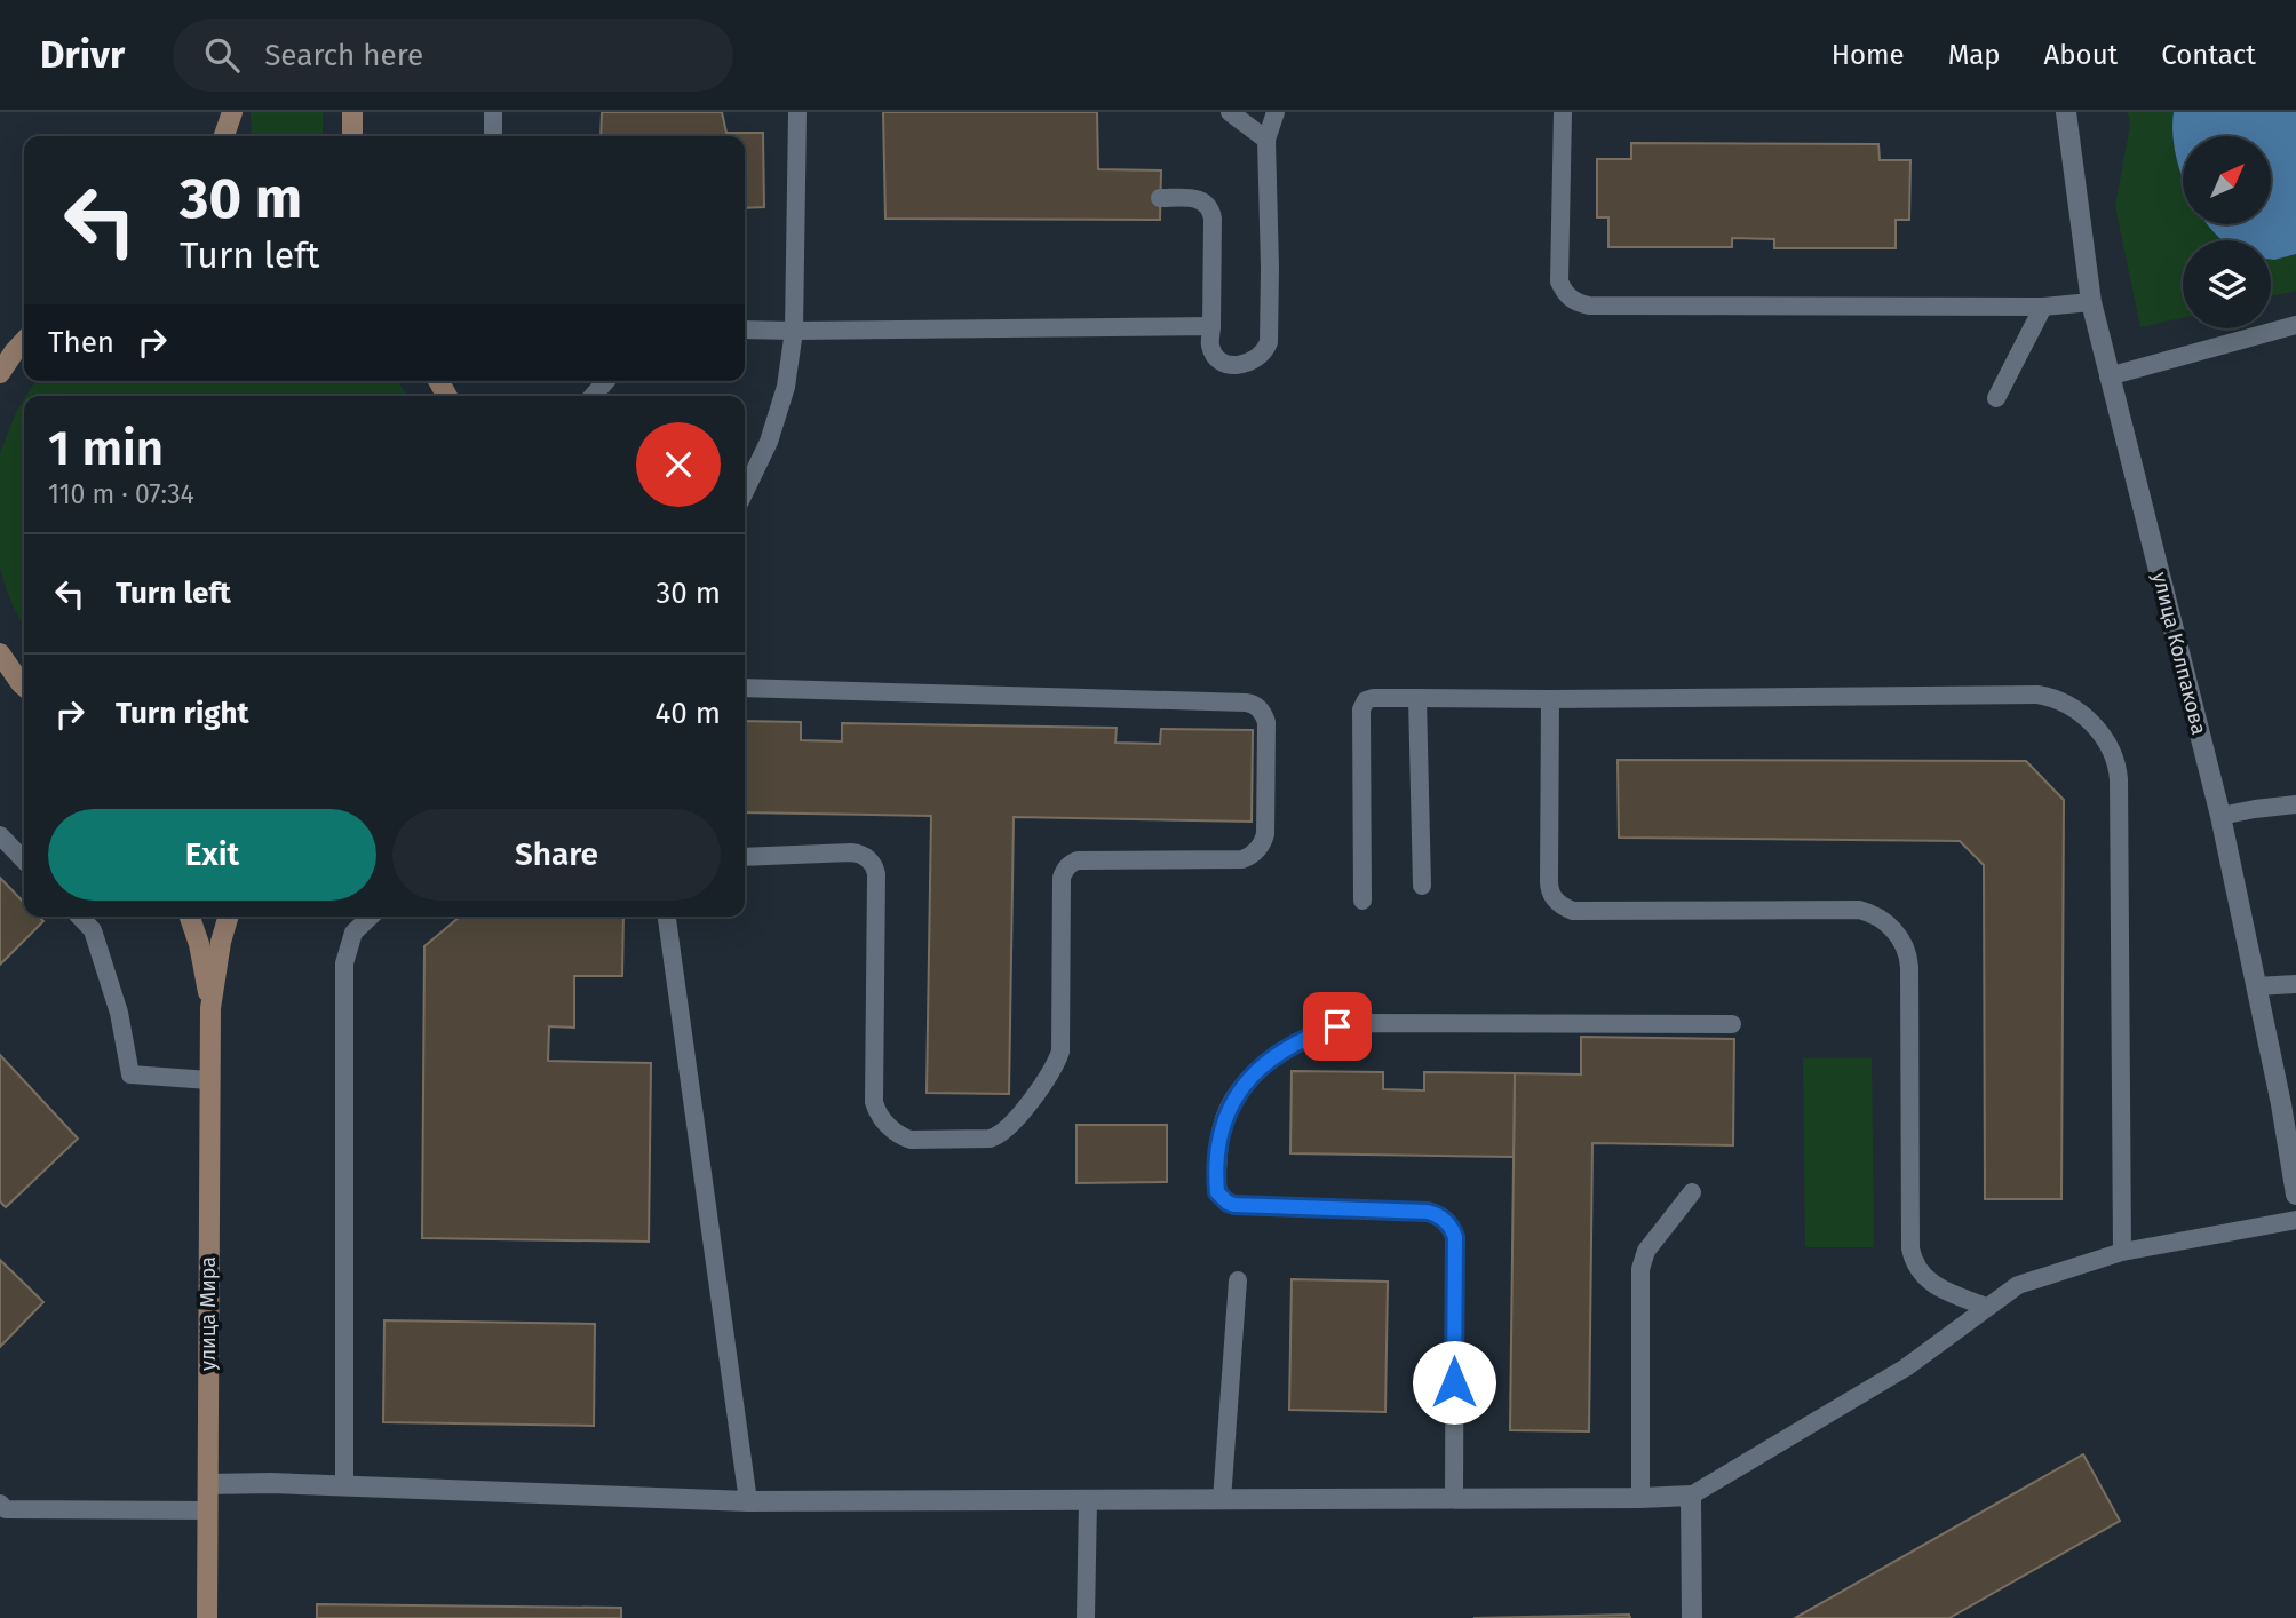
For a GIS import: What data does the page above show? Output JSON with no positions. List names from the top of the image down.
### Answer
{
  "streets": {
    "main road": ["улица Мира"],
    "street": ["улица Колпакова"]
  },
  "north": "top right",
  "page": {
    "header": "Drivr",
    "search": "Search here",
    "nav": [
      "Home",
      "Map",
      "About",
      "Contact"
    ],
    "turn": ["30 m", "Turn left"],
    "then": "Then",
    "heading": ["1 min", "110 m · 07:34"],
    "list": [
      {
        "name": "Turn left",
        "value": "30 m"
      },
      {
        "name": "Turn right",
        "value": "40 m"
      }
    ],
    "buttons": ["Exit", "Share"]
  }
}
